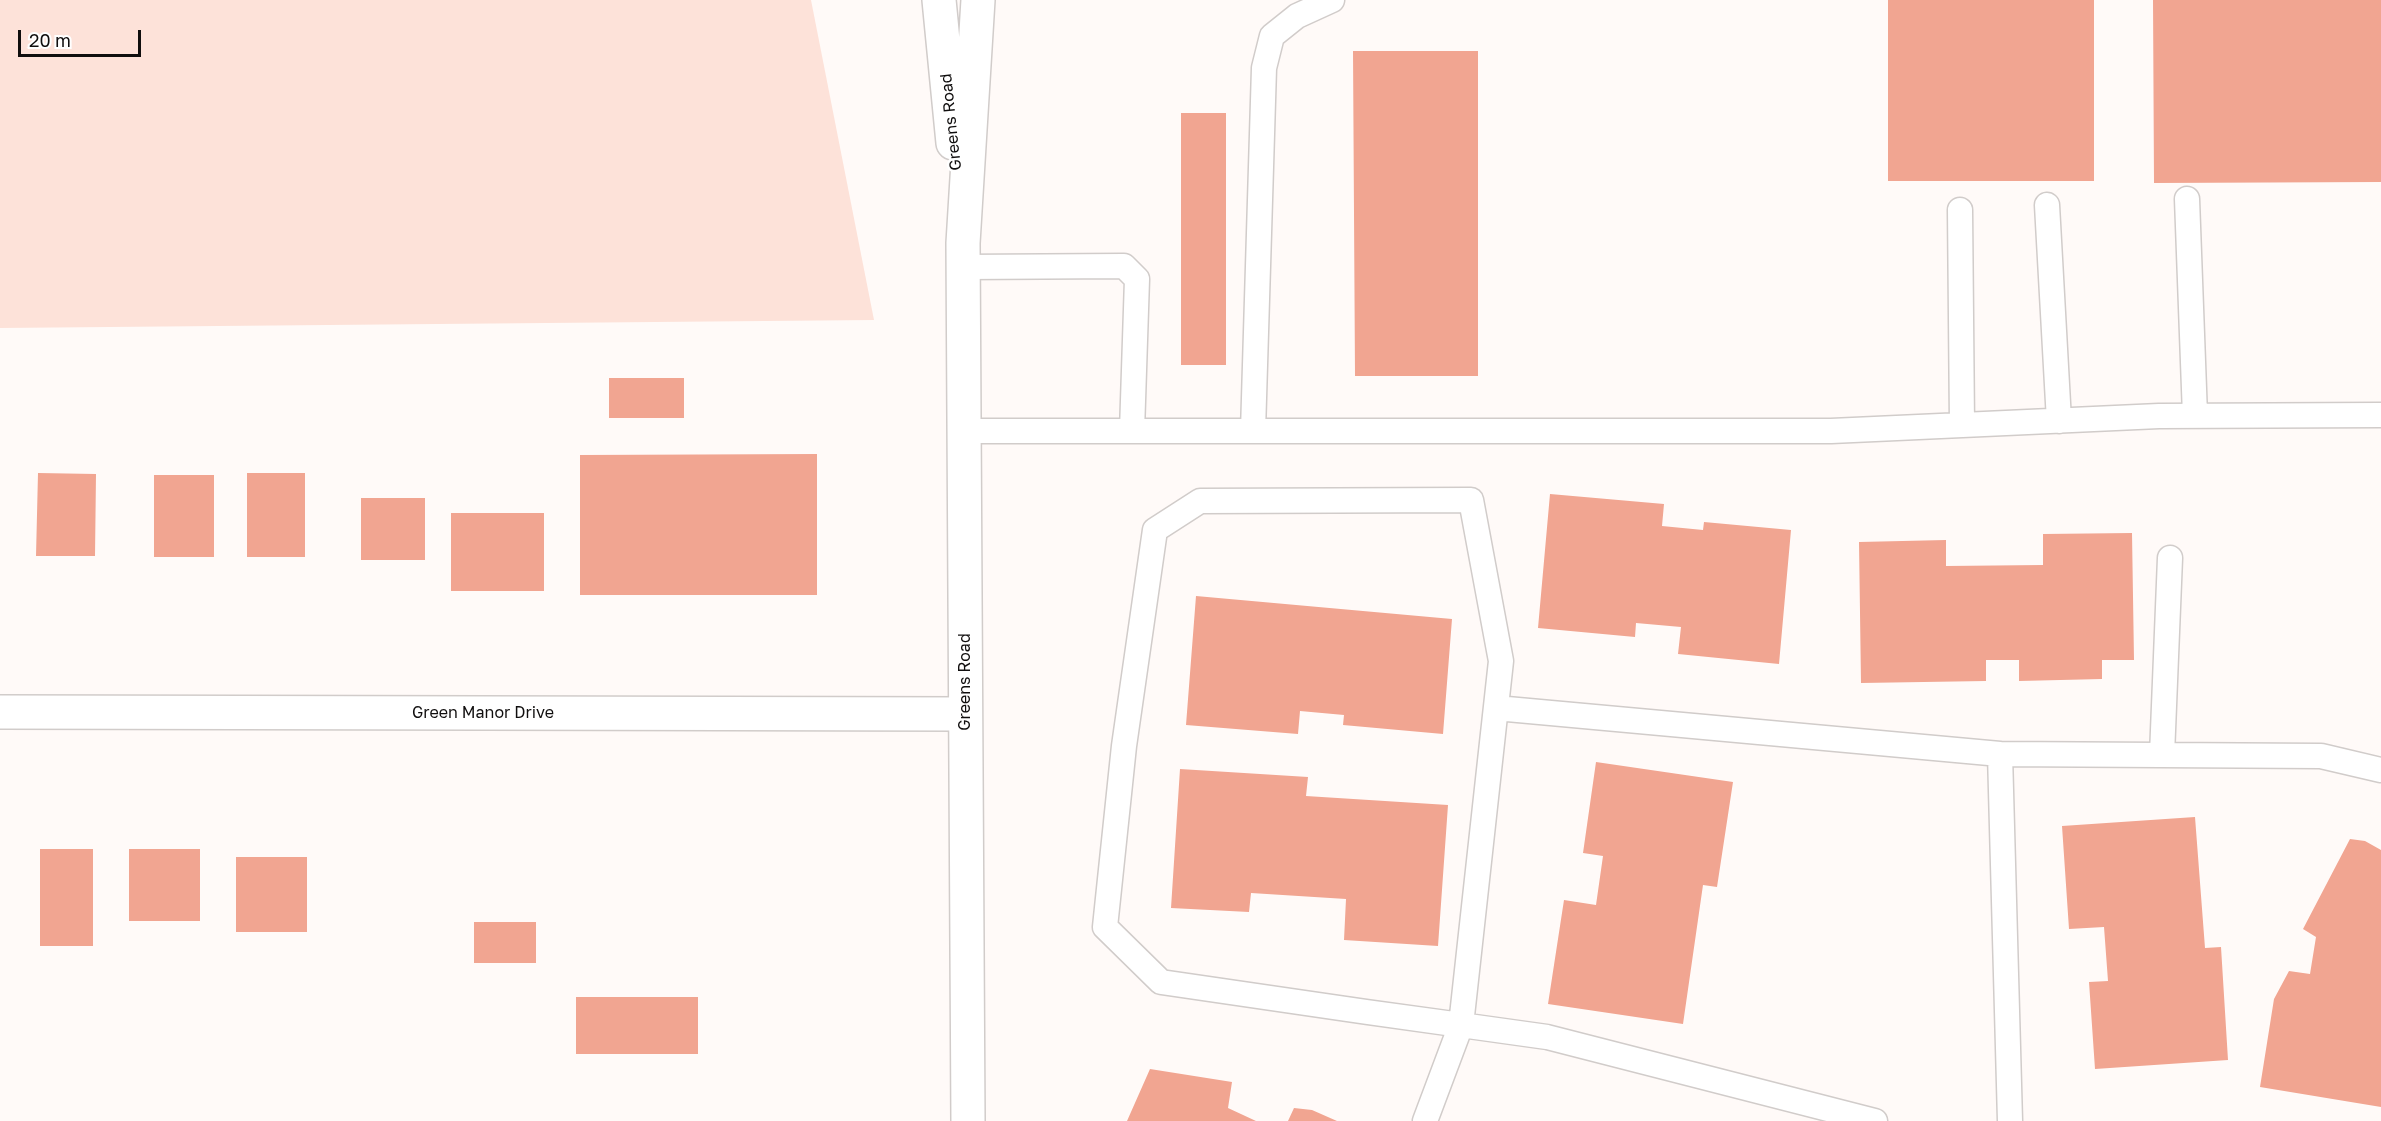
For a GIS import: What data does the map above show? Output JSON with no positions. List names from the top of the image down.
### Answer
{
  "streets": {
    "main road": ["Greens Road", "Green Manor Drive"]
  },
  "crossings": [
    ["Greens Road", "Green Manor Drive"]
  ],
  "scale_bar": "20 m"
}
